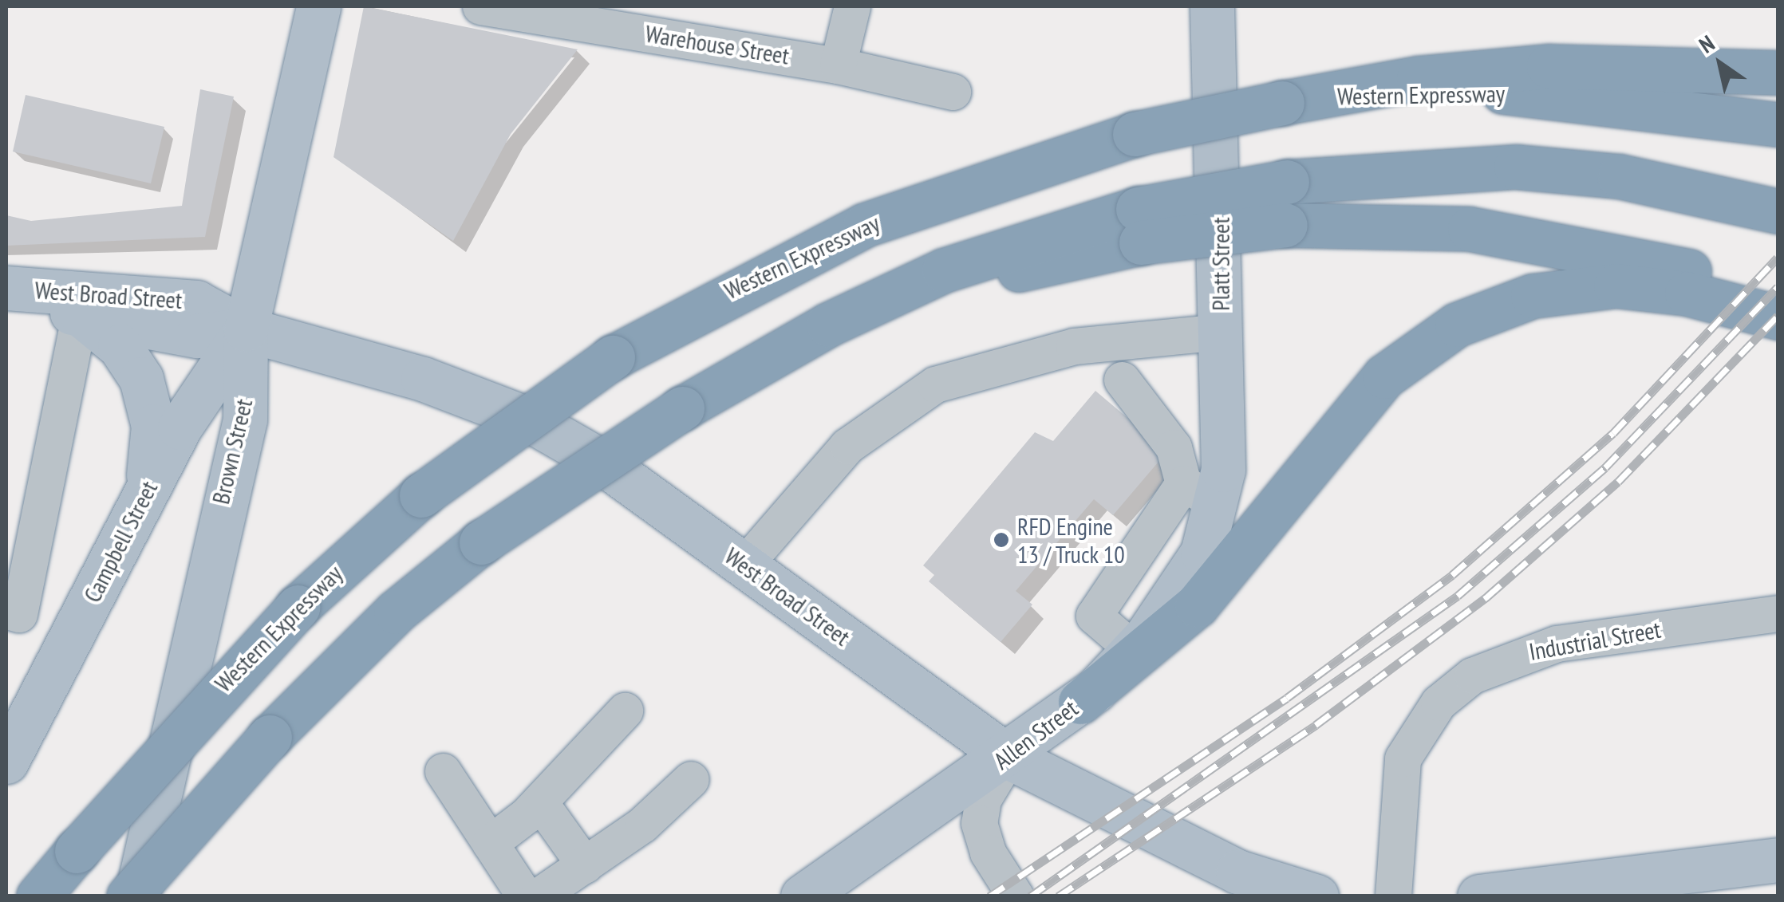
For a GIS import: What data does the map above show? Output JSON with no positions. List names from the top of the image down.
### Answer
{
  "streets": {
    "highway": ["Western Expressway"],
    "main road": [
      "Platt Street",
      "West Broad Street",
      "Brown Street",
      "Campbell Street",
      "Allen Street"
    ],
    "street": ["Warehouse Street", "Industrial Street"]
  },
  "crossings": [
    ["Platt Street", "Allen Street"],
    ["West Broad Street", "Brown Street"],
    ["West Broad Street", "Campbell Street"],
    ["West Broad Street", "Allen Street"],
    ["Brown Street", "Campbell Street"]
  ],
  "places": ["RFD Engine 13 / Truck 10"],
  "north": "top left"
}
